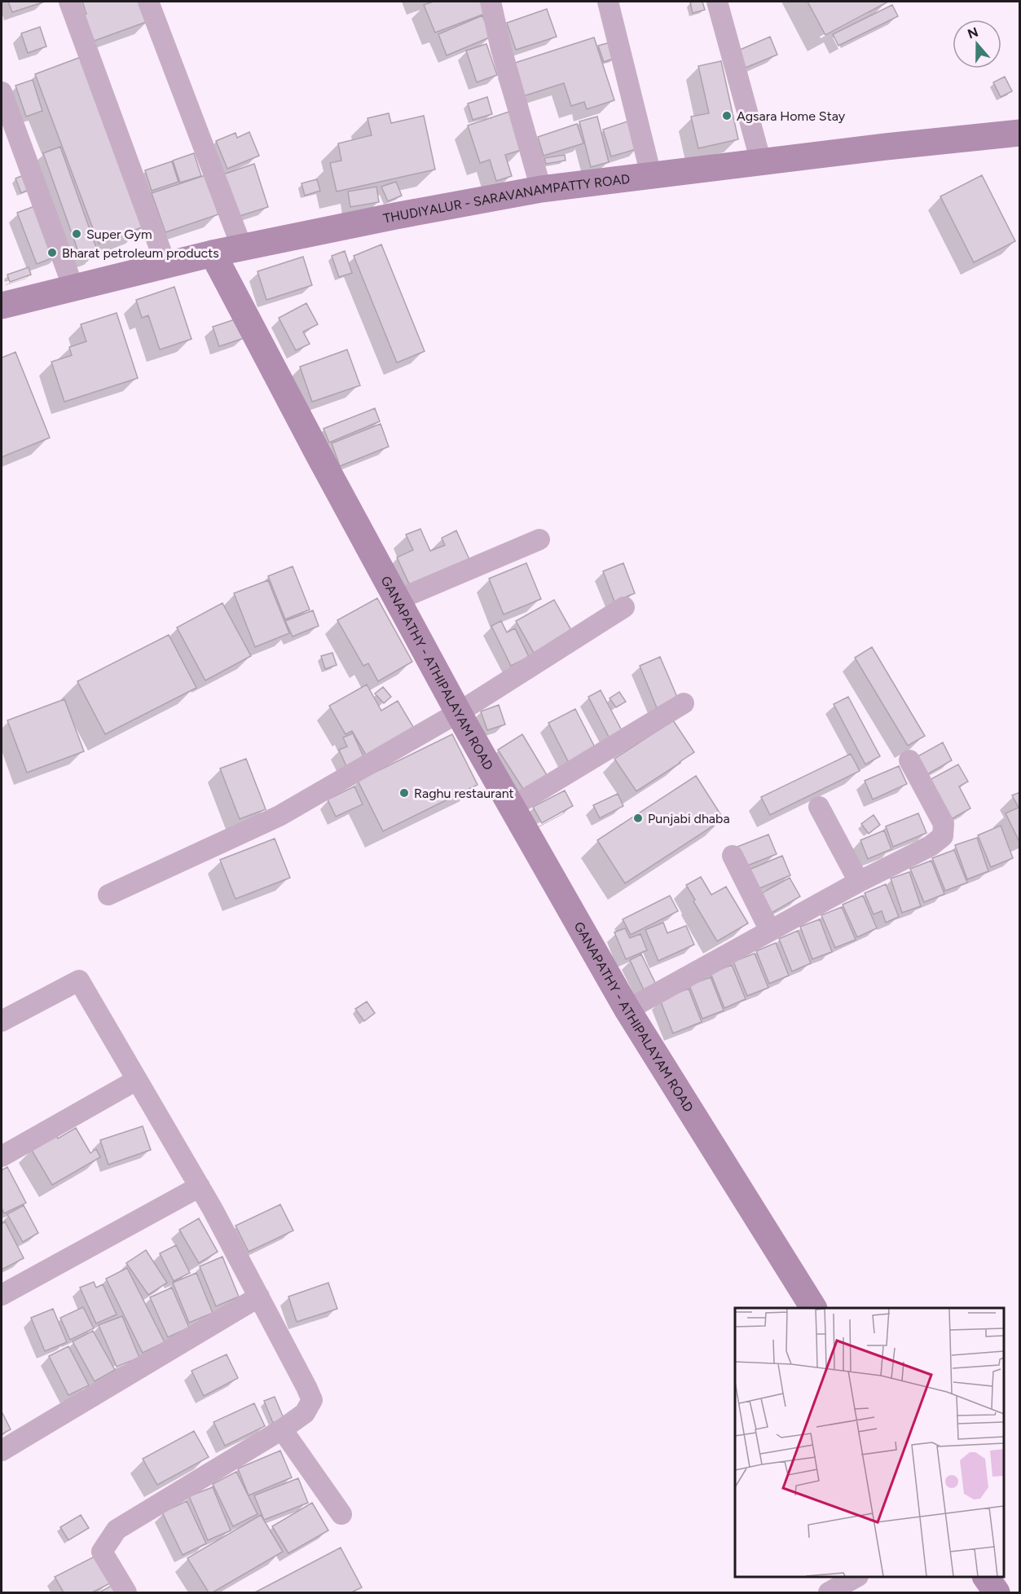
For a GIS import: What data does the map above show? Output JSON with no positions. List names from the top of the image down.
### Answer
{
  "streets": {
    "main road": ["THUDIYALUR - SARAVANAMPATTY ROAD", "GANAPATHY - ATHIPALAYAM ROAD"]
  },
  "crossings": [
    ["THUDIYALUR - SARAVANAMPATTY ROAD", "GANAPATHY - ATHIPALAYAM ROAD"]
  ],
  "places": [
    "Agsara Home Stay",
    "Super Gym",
    "Bharat petroleum products",
    "Raghu restaurant",
    "Punjabi dhaba"
  ],
  "north": "top"
}
